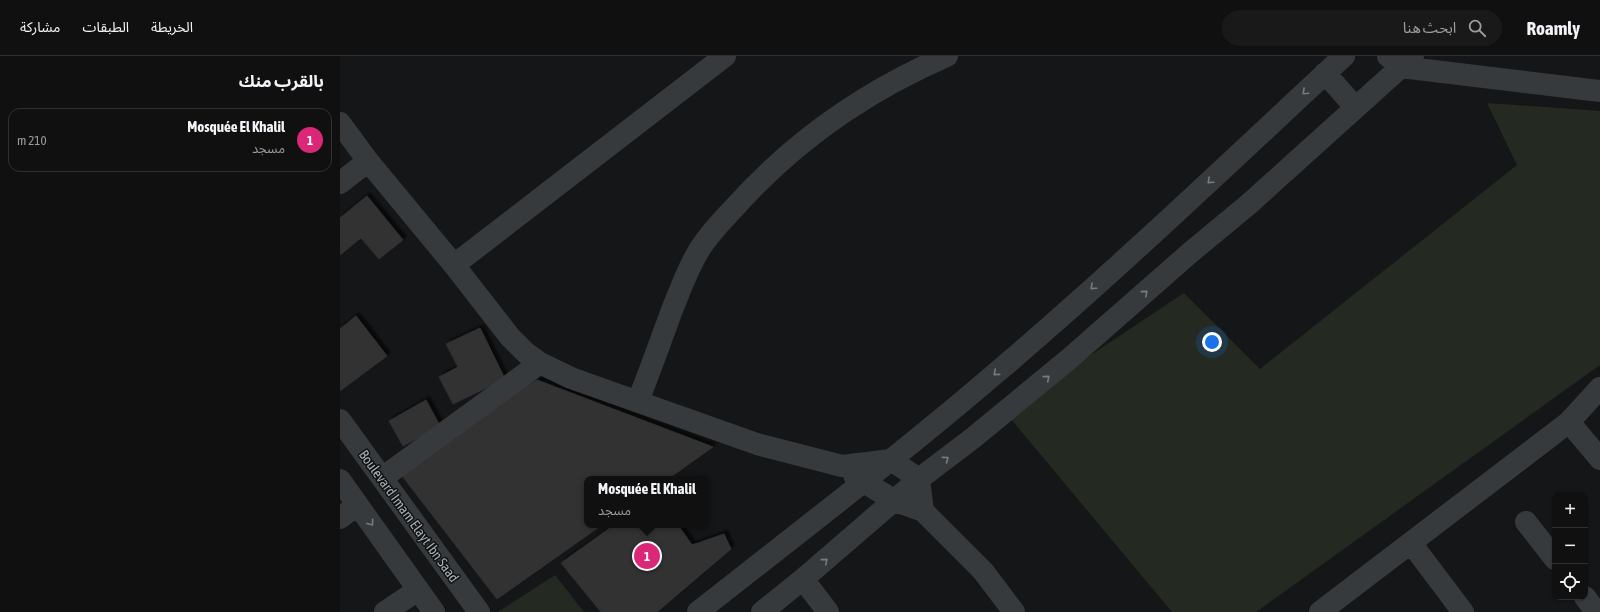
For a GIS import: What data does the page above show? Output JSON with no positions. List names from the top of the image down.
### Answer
{
  "streets": {
    "street": ["Boulevard Imam Elayt Ibn Saad"]
  },
  "page": {
    "header": "Roamly",
    "search": "ابحث هنا",
    "nav": ["الخريطة", "الطبقات", "مشاركة"],
    "heading": "بالقرب منك",
    "list": [
      {
        "mark": "1",
        "name": "Mosquée El Khalil",
        "note": "مسجد",
        "value": "210 m"
      }
    ],
    "popup": ["Mosquée El Khalil", "مسجد"],
    "map_buttons": ["+", "−"],
    "pins": "1"
  }
}
